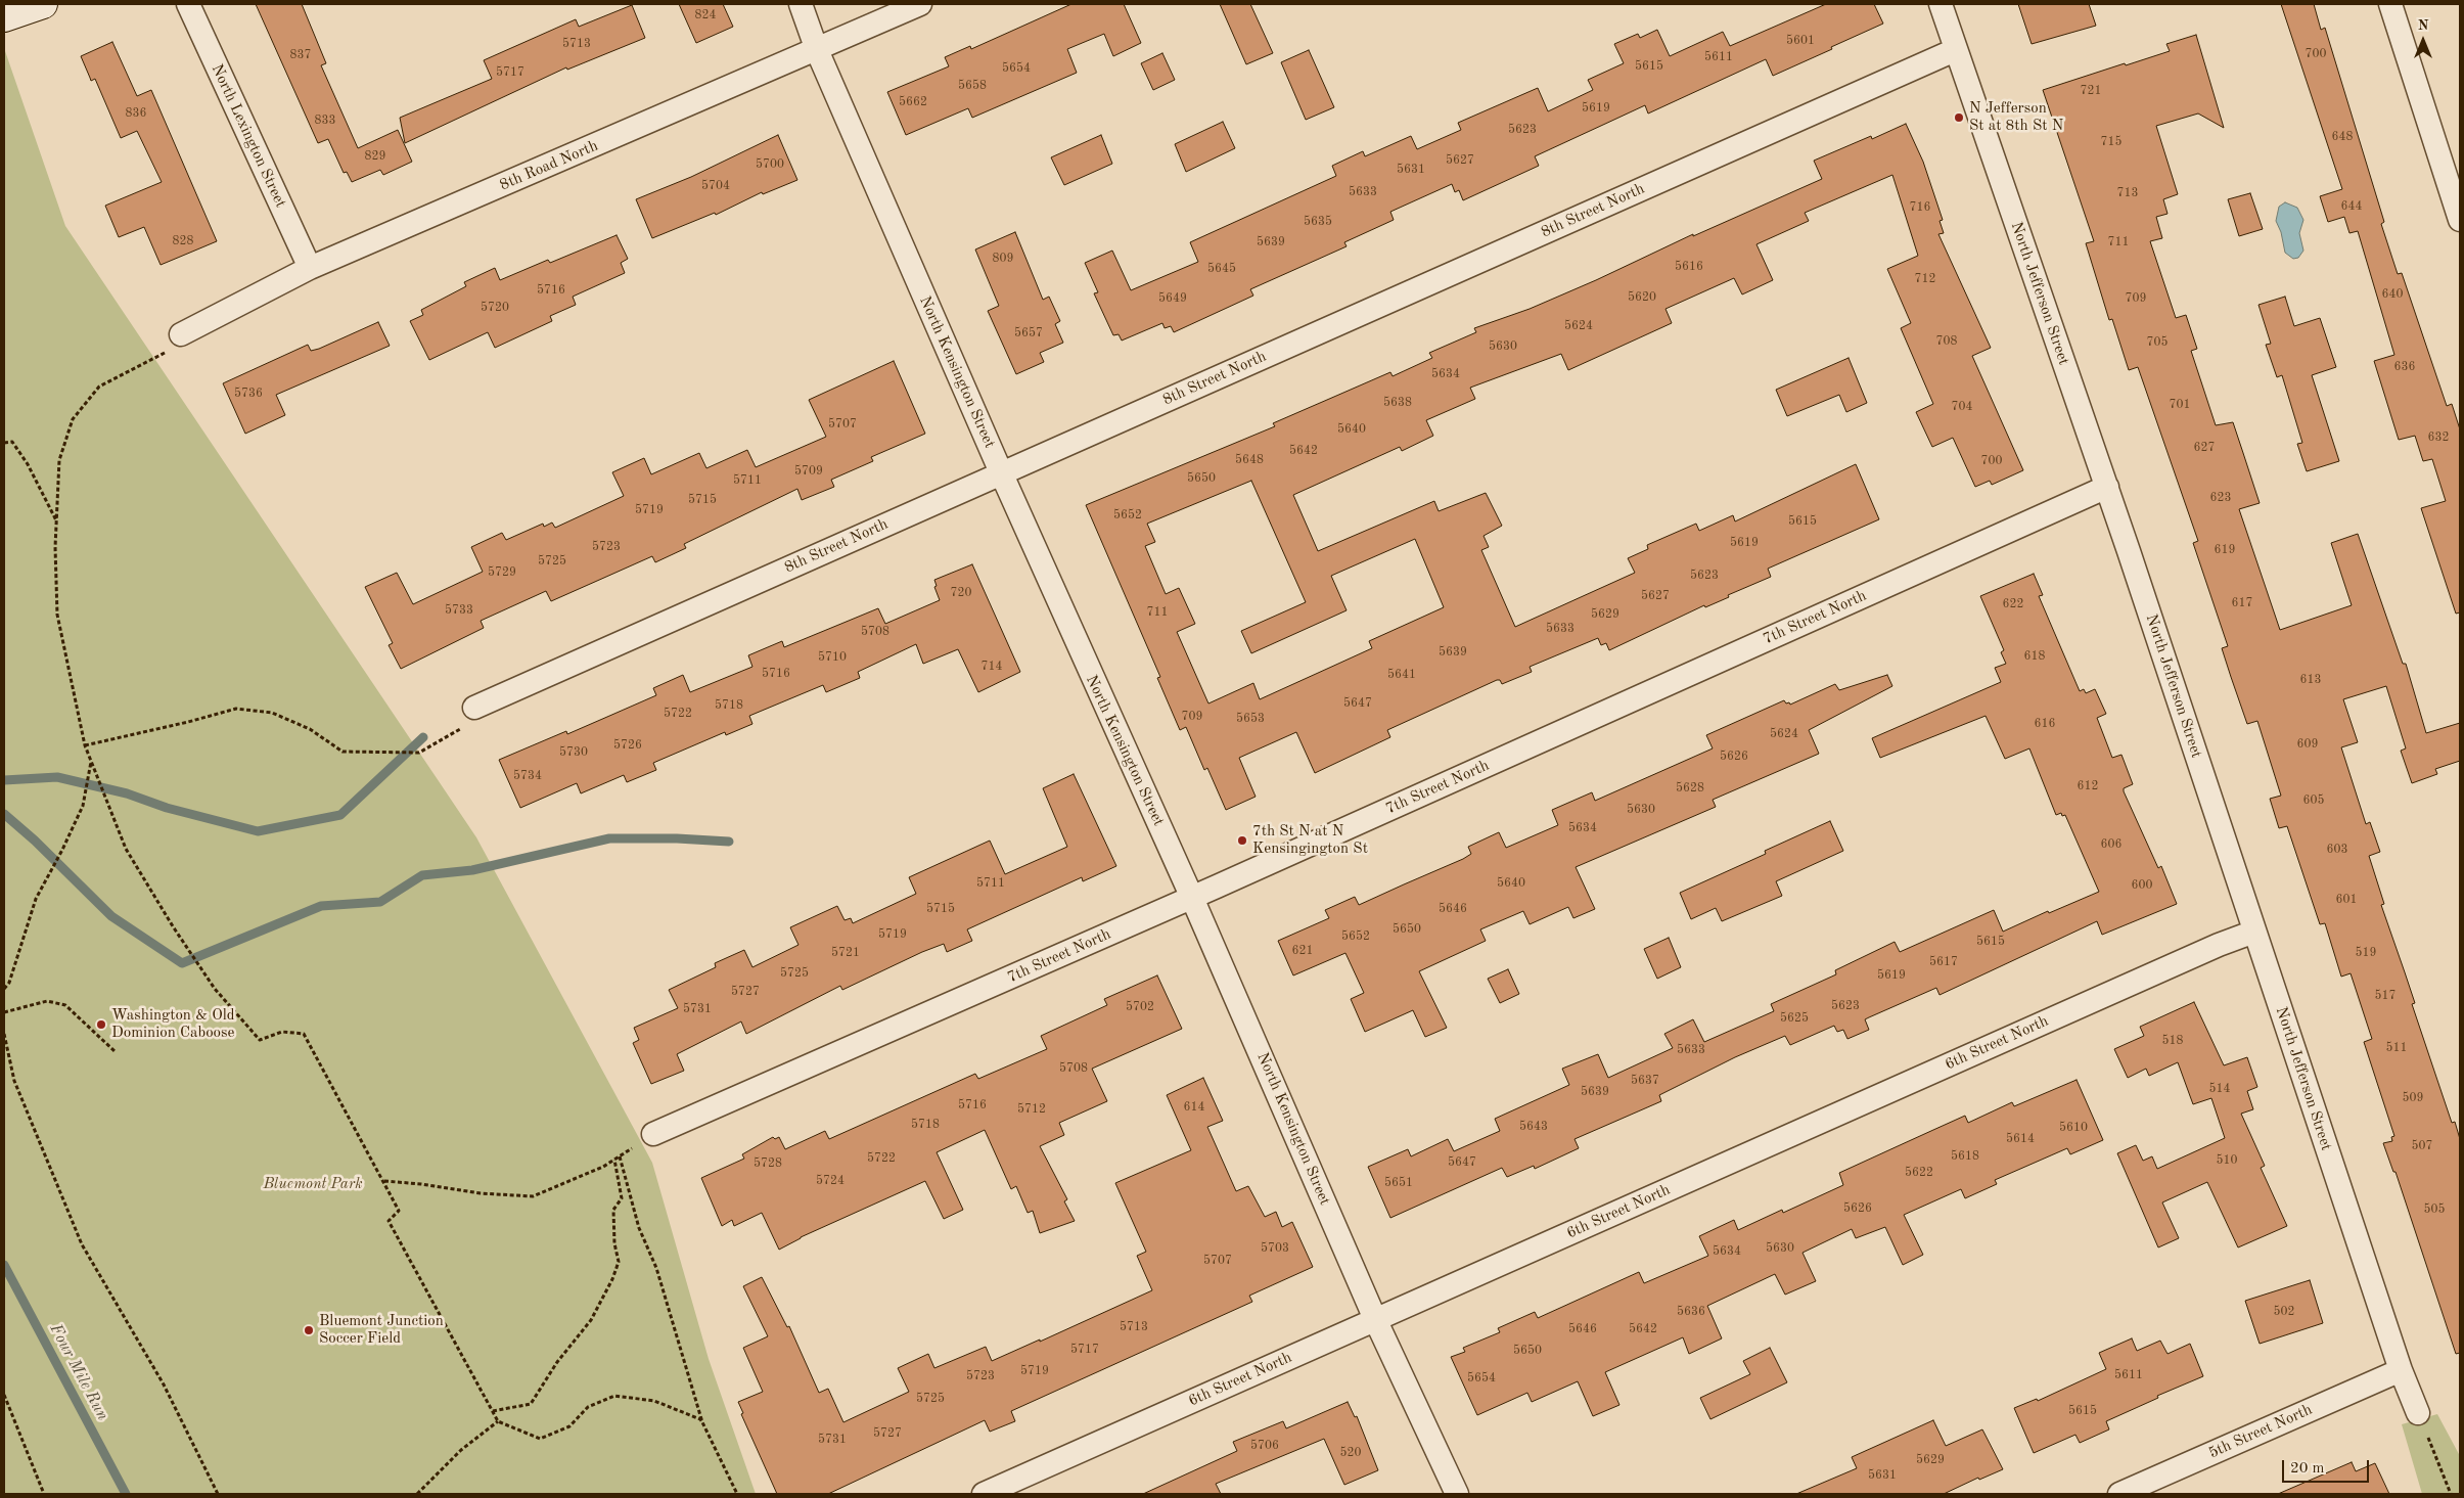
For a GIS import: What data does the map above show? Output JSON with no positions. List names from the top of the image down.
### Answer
{
  "streets": {
    "street": [
      "North Lexington Street",
      "8th Road North",
      "8th Street North",
      "North Jefferson Street",
      "North Kensington Street",
      "7th Street North",
      "6th Street North",
      "5th Street North"
    ]
  },
  "crossings": [
    ["North Lexington Street", "8th Road North"],
    ["8th Road North", "North Kensington Street"],
    ["8th Street North", "North Jefferson Street"],
    ["8th Street North", "North Kensington Street"],
    ["North Jefferson Street", "7th Street North"],
    ["North Jefferson Street", "6th Street North"],
    ["North Jefferson Street", "5th Street North"],
    ["North Kensington Street", "7th Street North"],
    ["North Kensington Street", "6th Street North"]
  ],
  "water": ["Four Mile Run"],
  "parks": ["Bluemont Park"],
  "places": [
    "N Jefferson St at 8th St N",
    "7th St N at N Kensingington St",
    "Washington & Old Dominion Caboose",
    "Bluemont Junction Soccer Field"
  ],
  "house_numbers": [
    "824",
    "5601",
    "5713",
    "700",
    "837",
    "5611",
    "5615",
    "5654",
    "5717",
    "5658",
    "721",
    "5662",
    "5619",
    "836",
    "833",
    "5623",
    "648",
    "715",
    "829",
    "5627",
    "5700",
    "5631",
    "5704",
    "5633",
    "713",
    "644",
    "716",
    "5635",
    "828",
    "5639",
    "711",
    "809",
    "5616",
    "5645",
    "712",
    "5716",
    "640",
    "5620",
    "5649",
    "709",
    "5720",
    "5624",
    "5657",
    "708",
    "705",
    "5630",
    "636",
    "5634",
    "5736",
    "5638",
    "701",
    "704",
    "5707",
    "5640",
    "632",
    "627",
    "5642",
    "5648",
    "700",
    "5709",
    "5650",
    "5711",
    "623",
    "5715",
    "5719",
    "5652",
    "5615",
    "5619",
    "5723",
    "619",
    "5725",
    "5729",
    "5623",
    "720",
    "5627",
    "617",
    "622",
    "5733",
    "711",
    "5629",
    "5633",
    "5708",
    "5639",
    "618",
    "5710",
    "714",
    "5716",
    "5641",
    "613",
    "5647",
    "5718",
    "5722",
    "709",
    "5653",
    "616",
    "5624",
    "609",
    "5726",
    "5730",
    "5626",
    "5734",
    "612",
    "5628",
    "605",
    "5630",
    "5634",
    "606",
    "603",
    "5711",
    "5640",
    "600",
    "601",
    "5715",
    "5646",
    "5650",
    "5719",
    "5652",
    "5615",
    "621",
    "5721",
    "519",
    "5617",
    "5725",
    "5619",
    "5727",
    "517",
    "5623",
    "5702",
    "5731",
    "5625",
    "518",
    "511",
    "5633",
    "5708",
    "5637",
    "514",
    "5639",
    "509",
    "5716",
    "614",
    "5712",
    "5718",
    "5643",
    "5610",
    "5614",
    "507",
    "5618",
    "5722",
    "510",
    "5647",
    "5728",
    "5622",
    "5724",
    "5651",
    "5626",
    "505",
    "5703",
    "5630",
    "5634",
    "5707",
    "5636",
    "502",
    "5713",
    "5646",
    "5642",
    "5717",
    "5650",
    "5719",
    "5611",
    "5723",
    "5654",
    "5725",
    "5615",
    "5727",
    "5731",
    "5706",
    "520",
    "5629",
    "5631"
  ],
  "scale_bar": "20 m",
  "north": "top"
}
